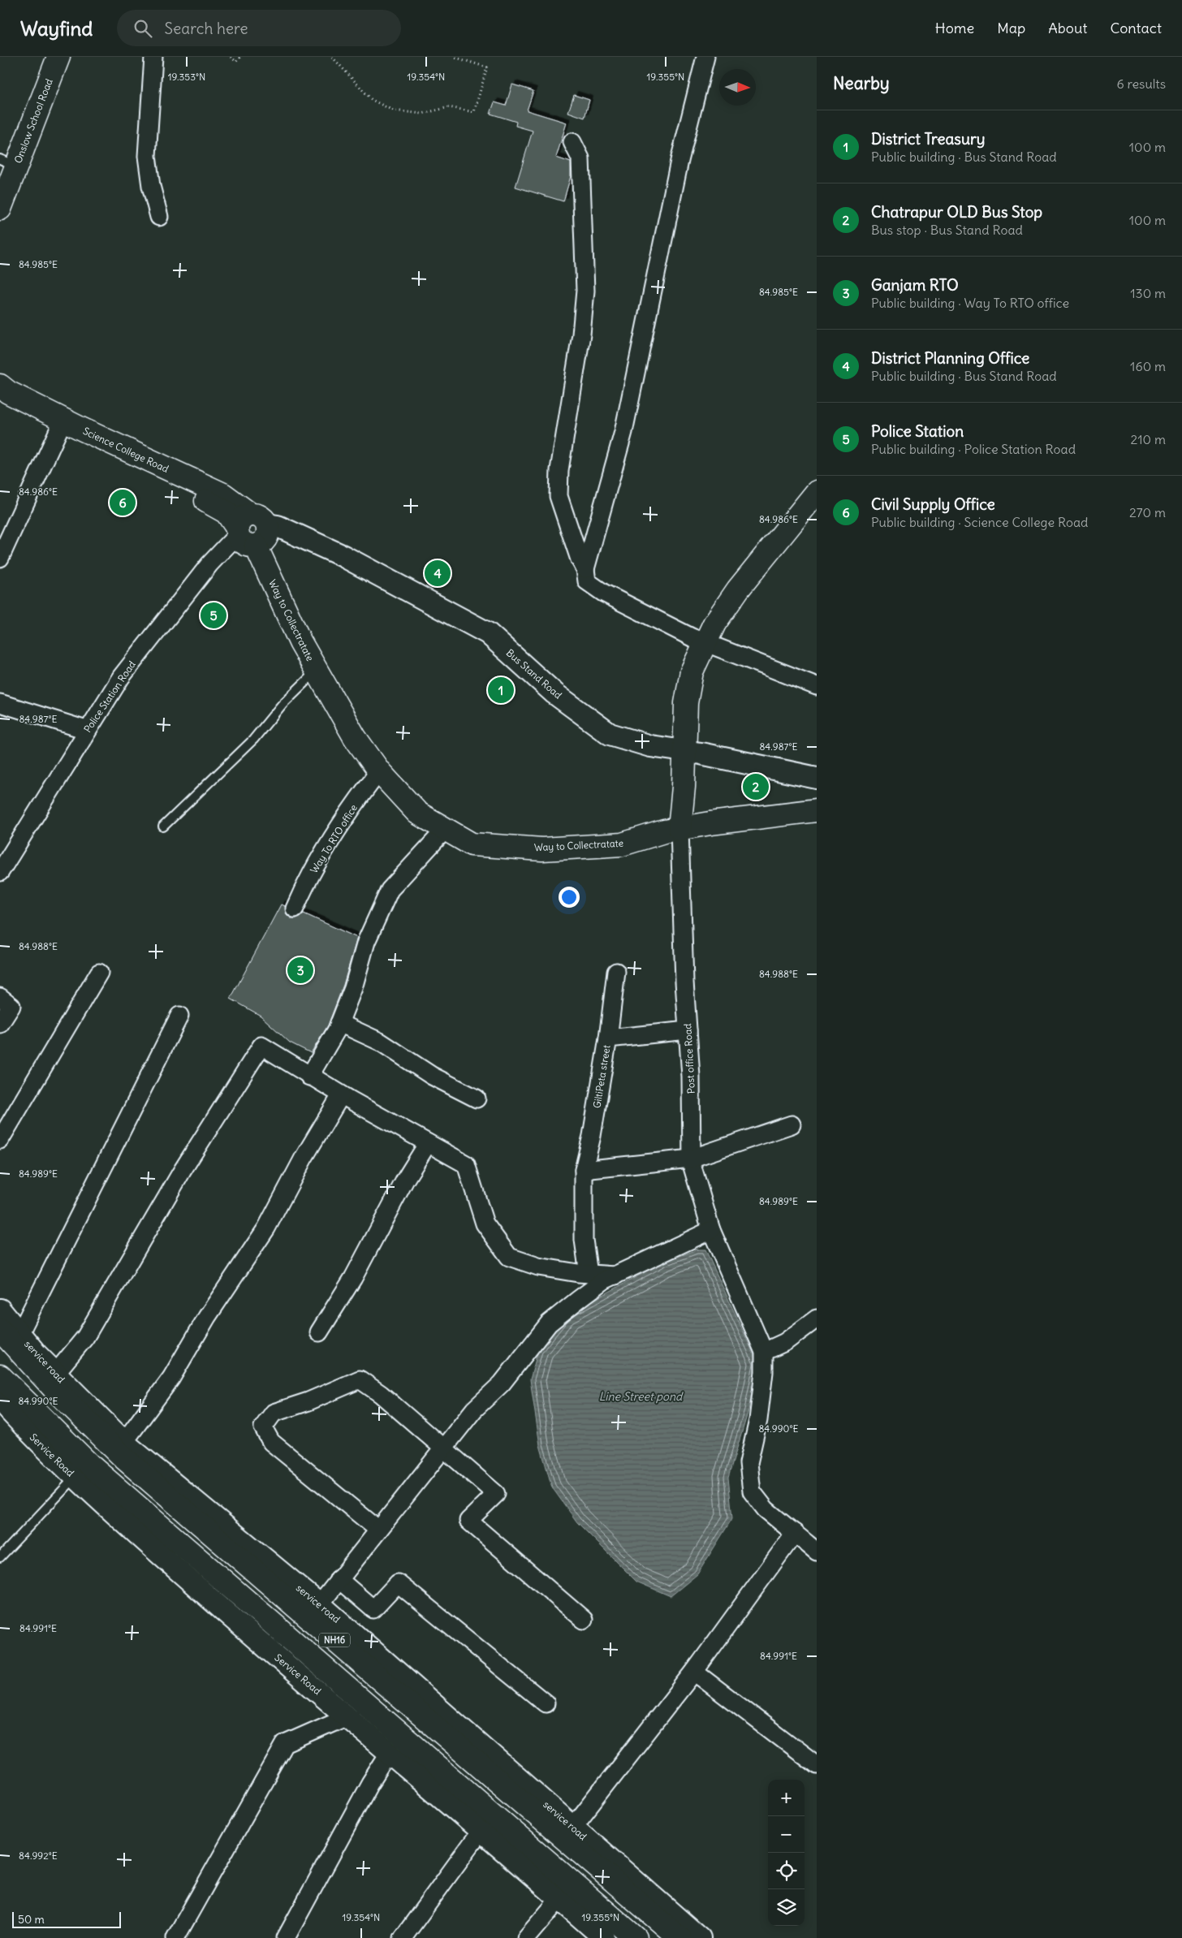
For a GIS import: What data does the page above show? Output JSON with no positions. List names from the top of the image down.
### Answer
{
  "streets": {
    "main road": [
      "Onslow School Road",
      "Science College Road",
      "Way to Collectratate",
      "Post office Road",
      "NH16"
    ],
    "street": [
      "Bus Stand Road",
      "Police Station Road",
      "Way To RTO office",
      "GiltiPeta street",
      "service road",
      "Service Road"
    ]
  },
  "crossings": [
    ["Science College Road", "Way to Collectratate"],
    ["Science College Road", "Bus Stand Road"],
    ["Science College Road", "Police Station Road"],
    ["Way to Collectratate", "Bus Stand Road"],
    ["Way to Collectratate", "Police Station Road"],
    ["Way to Collectratate", "Way To RTO office"],
    ["Way to Collectratate", "Post office Road"],
    ["Bus Stand Road", "Police Station Road"],
    ["Bus Stand Road", "Post office Road"],
    ["Post office Road", "GiltiPeta street"],
    ["service road", "NH16"]
  ],
  "water": ["Line Street pond"],
  "scale_bar": "50 m",
  "north": "right",
  "page": {
    "header": "Wayfind",
    "search": "Search here",
    "nav": [
      "Home",
      "Map",
      "About",
      "Contact"
    ],
    "heading": ["Nearby", "6 results"],
    "list": [
      {
        "mark": "1",
        "name": "District Treasury",
        "note": "Public building · Bus Stand Road",
        "value": "100 m"
      },
      {
        "mark": "2",
        "name": "Chatrapur OLD Bus Stop",
        "note": "Bus stop · Bus Stand Road",
        "value": "100 m"
      },
      {
        "mark": "3",
        "name": "Ganjam RTO",
        "note": "Public building · Way To RTO office",
        "value": "130 m"
      },
      {
        "mark": "4",
        "name": "District Planning Office",
        "note": "Public building · Bus Stand Road",
        "value": "160 m"
      },
      {
        "mark": "5",
        "name": "Police Station",
        "note": "Public building · Police Station Road",
        "value": "210 m"
      },
      {
        "mark": "6",
        "name": "Civil Supply Office",
        "note": "Public building · Science College Road",
        "value": "270 m"
      }
    ],
    "pins": [
      "6",
      "4",
      "5",
      "1",
      "2",
      "3"
    ],
    "map_buttons": ["+", "−"],
    "scale": "50 m"
  },
  "coordinates": [
    "19.353°N",
    "19.354°N",
    "19.355°N",
    "84.985°E",
    "84.986°E",
    "84.987°E",
    "84.988°E",
    "84.989°E",
    "84.990°E",
    "84.991°E",
    "84.992°E"
  ]
}
